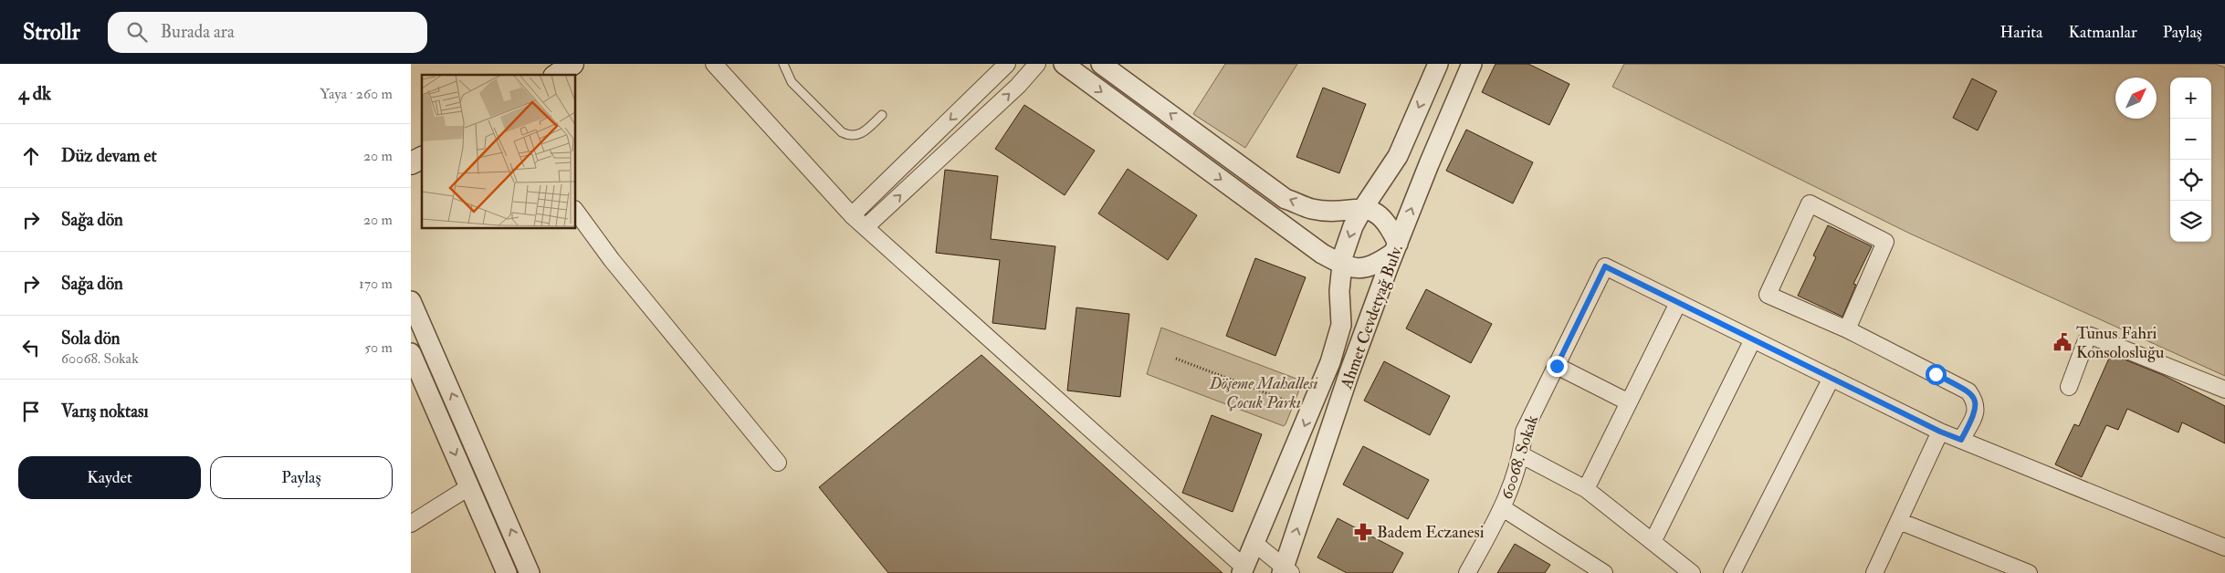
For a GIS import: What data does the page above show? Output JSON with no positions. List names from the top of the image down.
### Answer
{
  "streets": {
    "street": ["Ahmet Cevdetyağ Bulv.", "60068. Sokak"]
  },
  "parks": ["Döşeme Mahallesi Çocuk Parkı"],
  "places": {
    "public building": ["Tunus Fahri Konsolosluğu"],
    "pharmacy": ["Badem Eczanesi"]
  },
  "north": "top right",
  "page": {
    "header": "Strollr",
    "search": "Burada ara",
    "nav": ["Harita", "Katmanlar", "Paylaş"],
    "heading": ["4 dk", "Yaya · 260 m"],
    "map_buttons": ["+", "−"],
    "list": [
      ["Düz devam et", "20 m"],
      ["Sağa dön", "20 m"],
      ["Sağa dön", "170 m"],
      ["Sola dön", "60068. Sokak", "50 m"],
      "Varış noktası"
    ],
    "buttons": ["Kaydet", "Paylaş"]
  }
}
